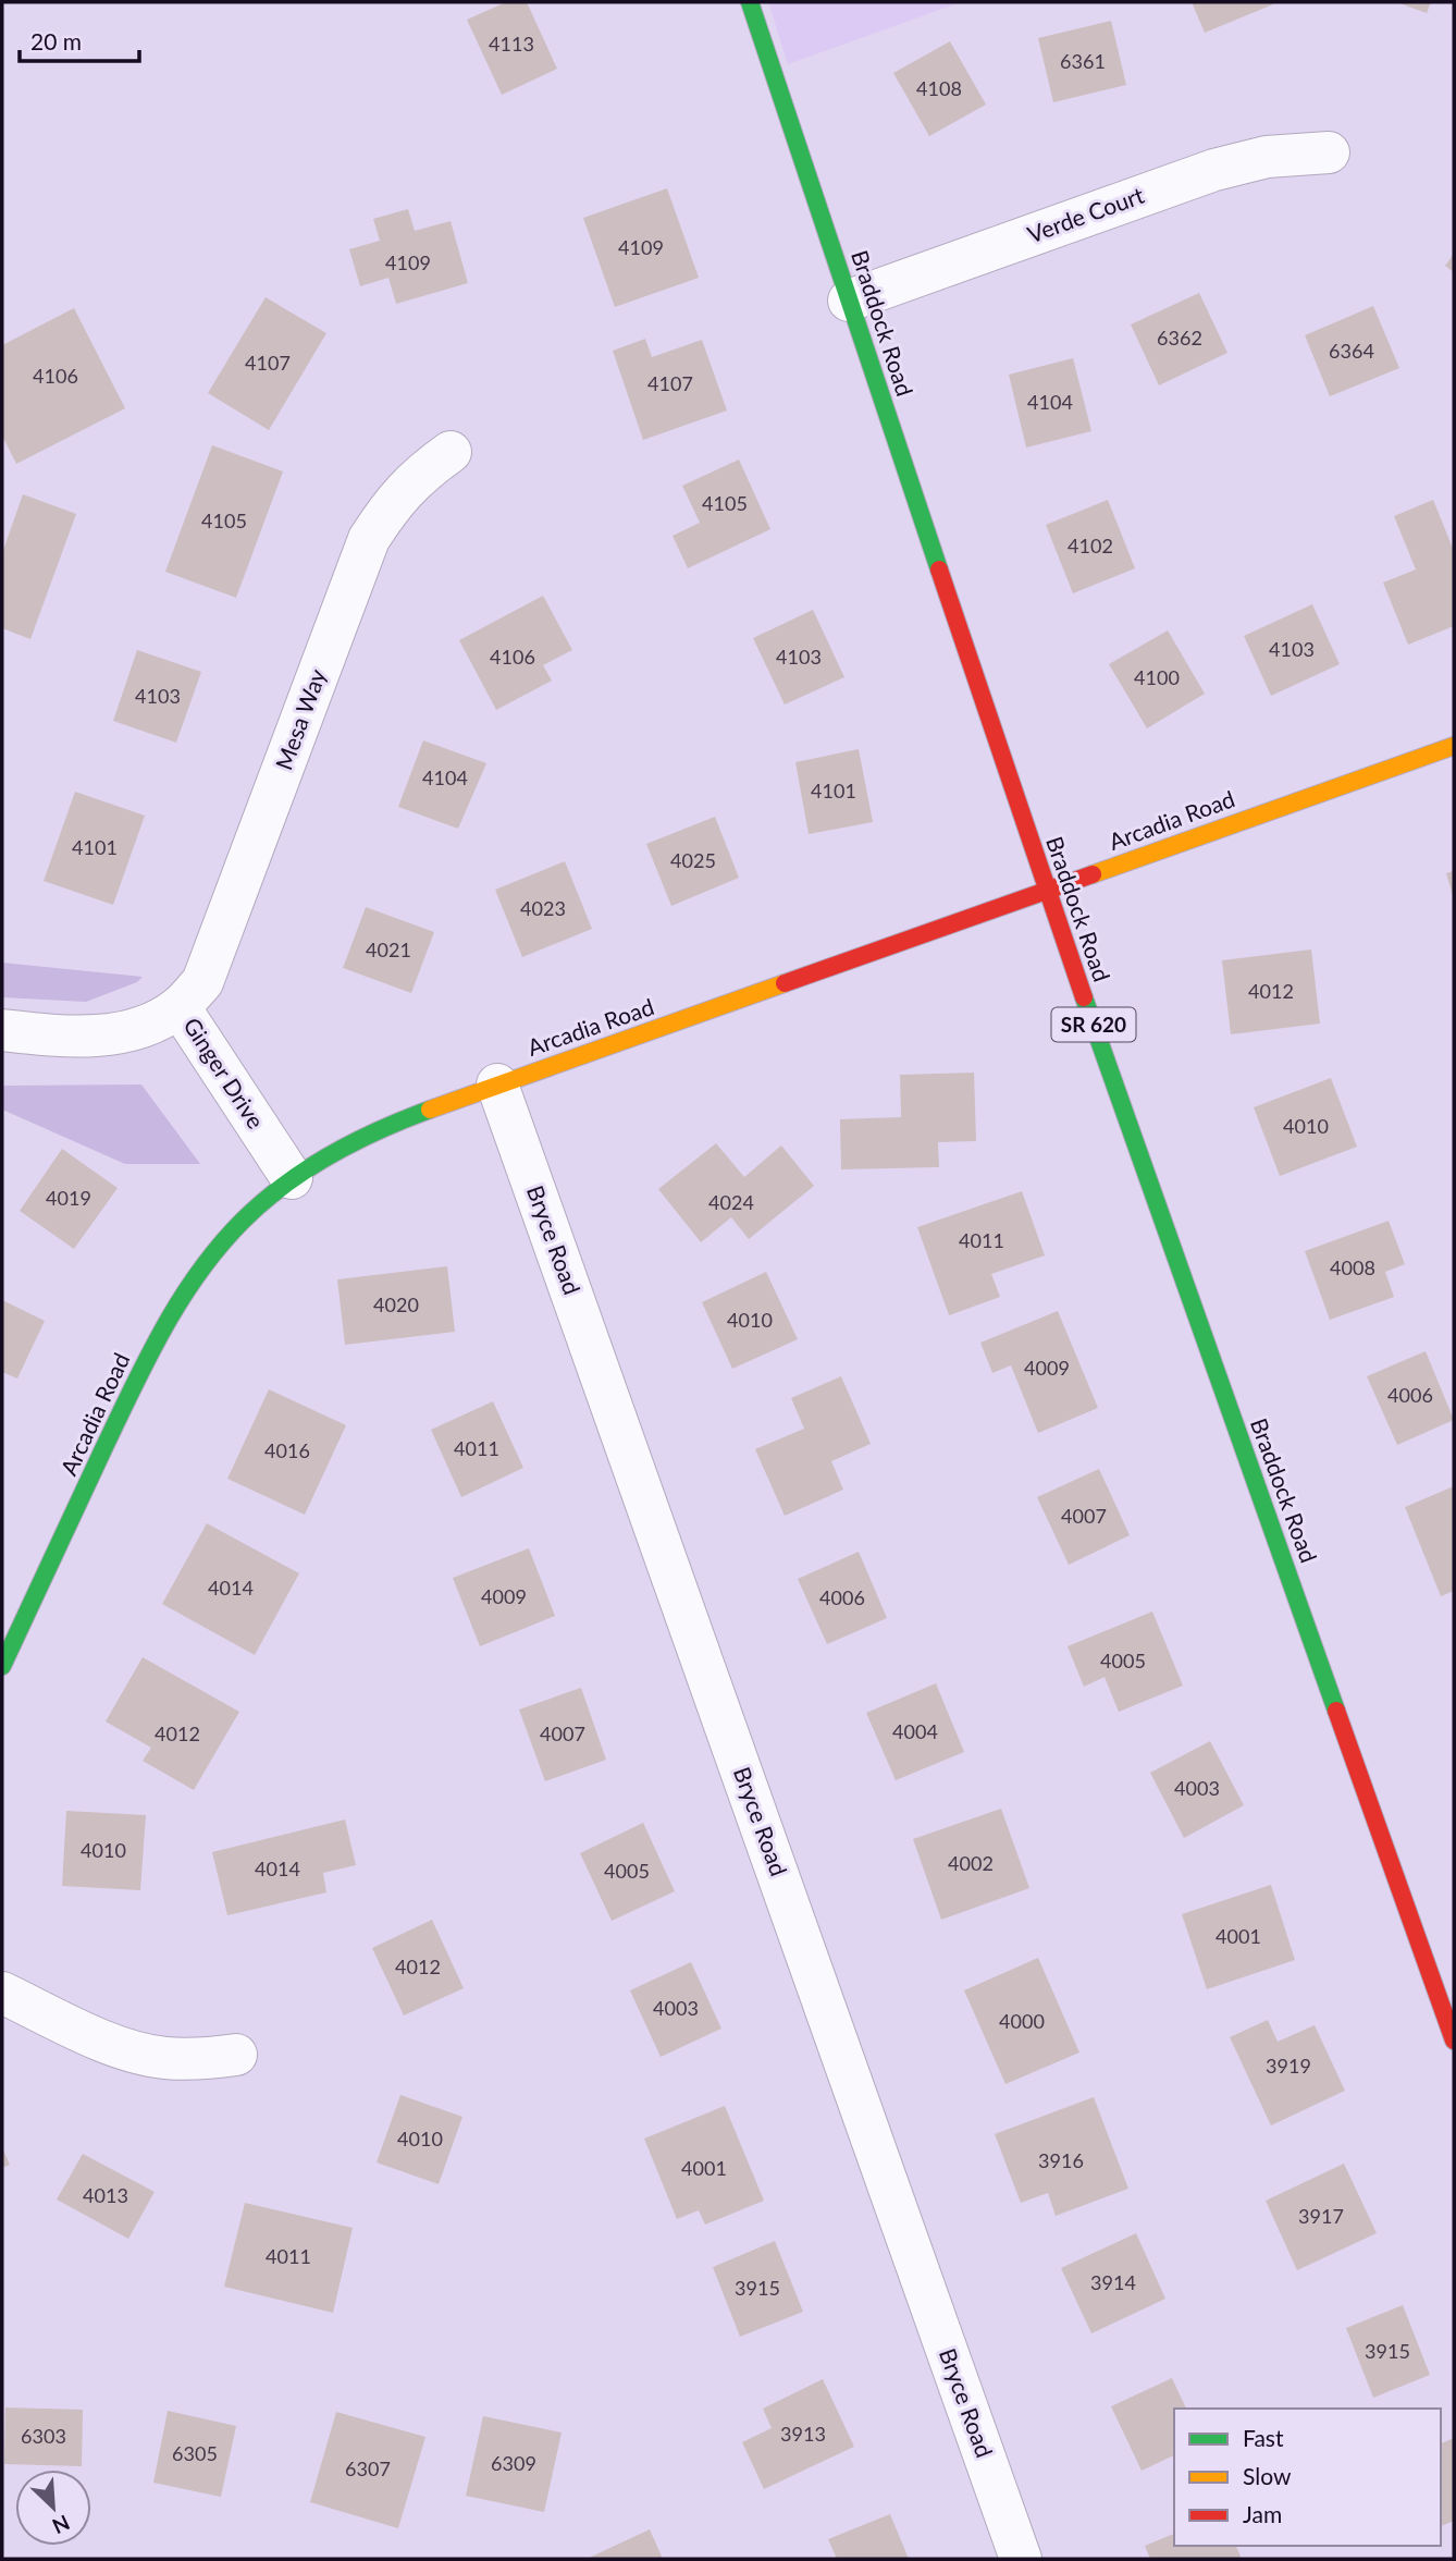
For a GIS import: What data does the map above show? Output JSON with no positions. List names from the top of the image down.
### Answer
{
  "streets": {
    "main road": ["Braddock Road", "Arcadia Road", "SR 620"],
    "street": [
      "Verde Court",
      "Mesa Way",
      "Ginger Drive",
      "Bryce Road"
    ]
  },
  "crossings": [
    ["Verde Court", "Braddock Road"],
    ["Braddock Road", "Arcadia Road"],
    ["Mesa Way", "Ginger Drive"],
    ["Arcadia Road", "Ginger Drive"],
    ["Arcadia Road", "Bryce Road"]
  ],
  "house_numbers": [
    "4113",
    "6361",
    "4108",
    "4109",
    "4109",
    "6362",
    "6364",
    "4107",
    "4106",
    "4107",
    "4104",
    "4105",
    "4105",
    "4102",
    "4103",
    "4106",
    "4103",
    "4100",
    "4103",
    "4104",
    "4101",
    "4101",
    "4025",
    "4023",
    "4021",
    "4012",
    "4010",
    "4019",
    "4024",
    "4011",
    "4008",
    "4020",
    "4010",
    "4009",
    "4006",
    "4011",
    "4016",
    "4007",
    "4014",
    "4009",
    "4006",
    "4005",
    "4004",
    "4012",
    "4007",
    "4003",
    "4010",
    "4002",
    "4014",
    "4005",
    "4001",
    "4012",
    "4003",
    "4000",
    "3919",
    "4010",
    "3916",
    "4001",
    "4013",
    "3917",
    "4011",
    "3914",
    "3915",
    "3915",
    "3913",
    "6303",
    "6305",
    "6309",
    "6307"
  ],
  "legend": ["Fast", "Slow", "Jam"],
  "scale_bar": "20 m",
  "north": "bottom right"
}
